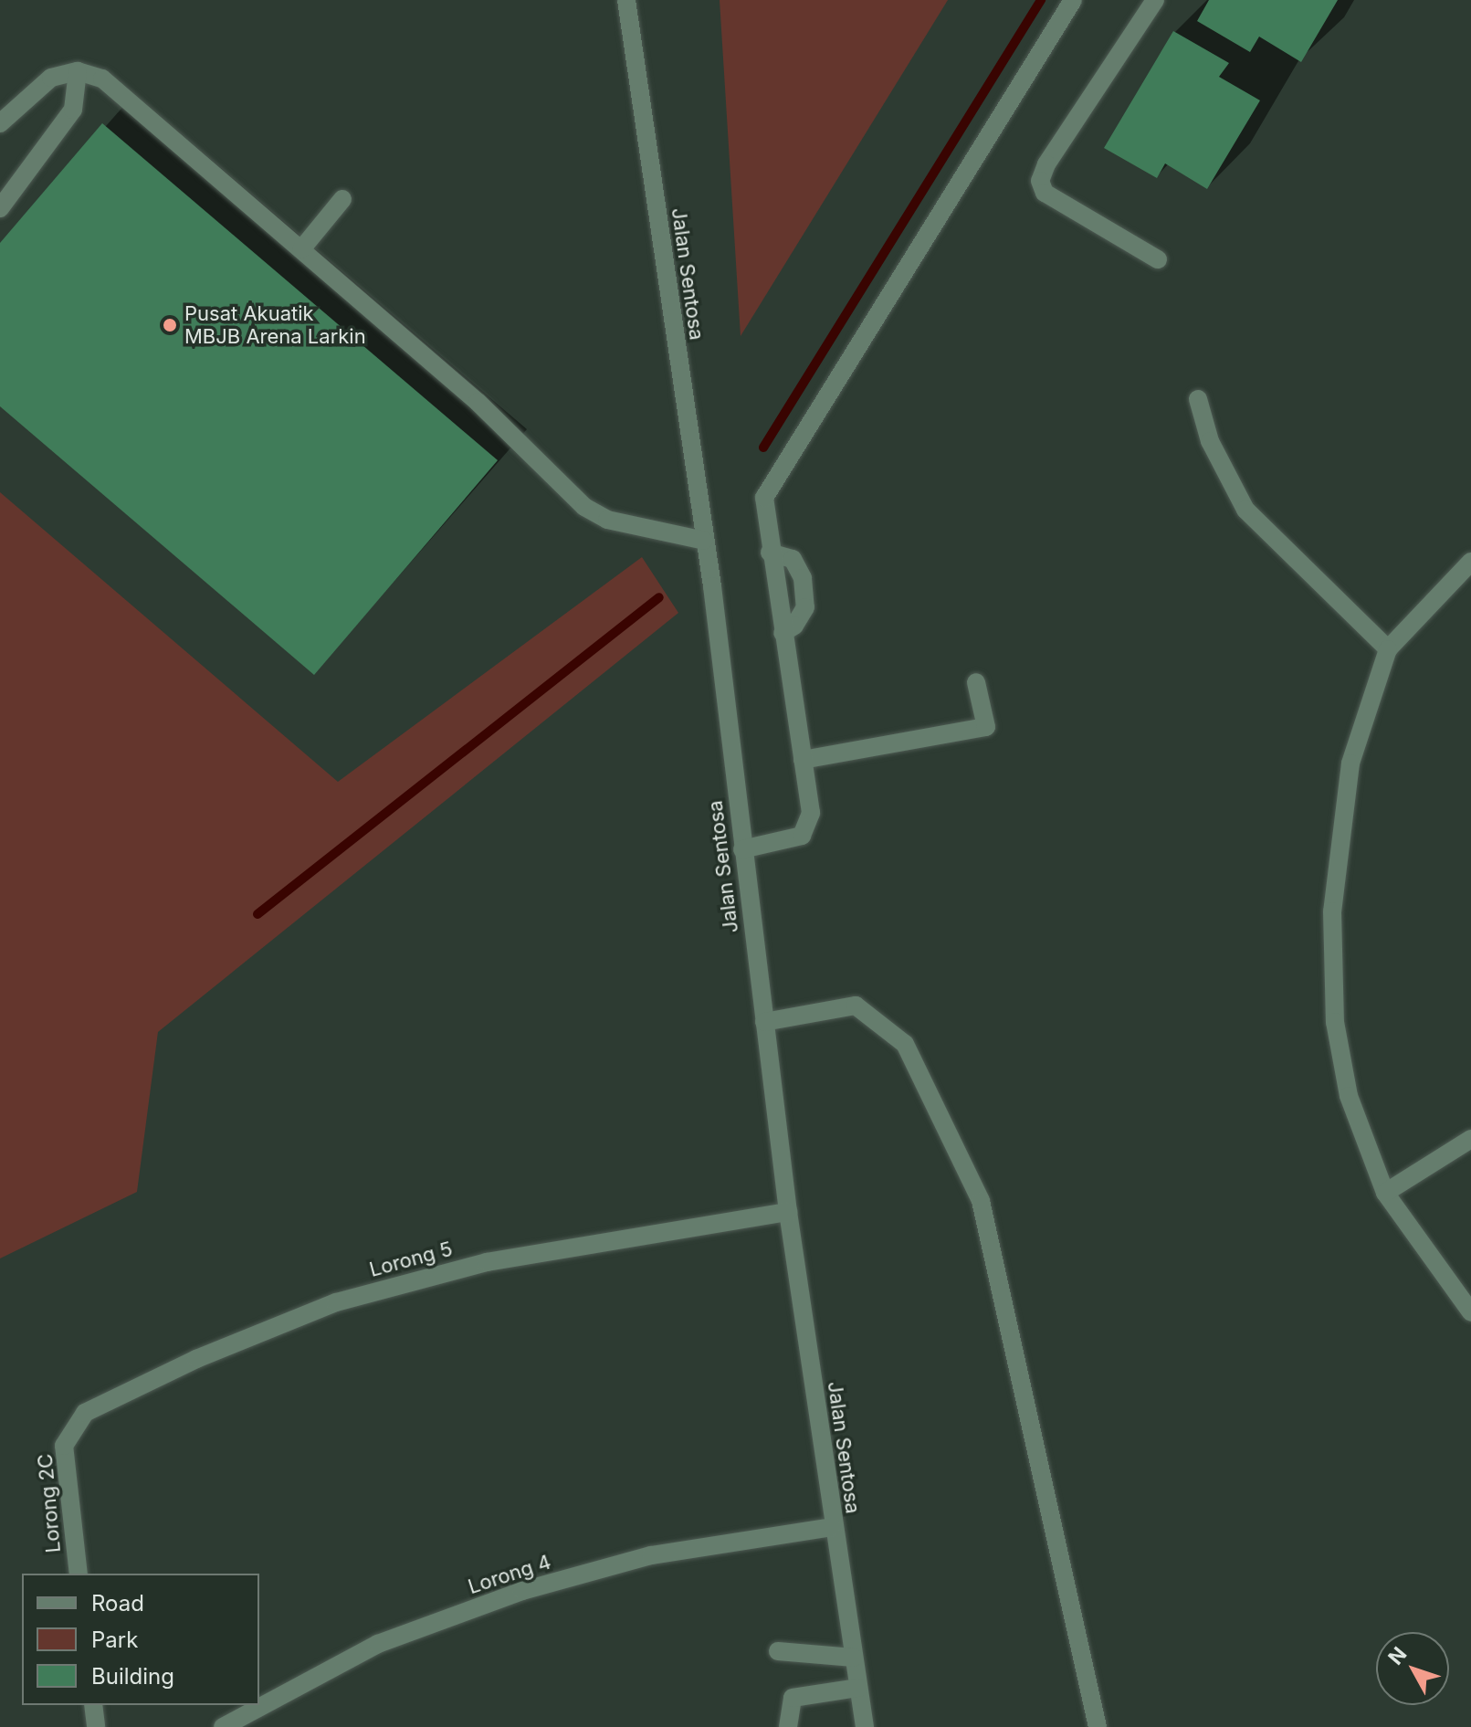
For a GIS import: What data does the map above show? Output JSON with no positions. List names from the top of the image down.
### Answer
{
  "streets": {
    "street": [
      "Jalan Sentosa",
      "Lorong 5",
      "Lorong 2C",
      "Lorong 4"
    ]
  },
  "crossings": [
    ["Jalan Sentosa", "Lorong 5"],
    ["Jalan Sentosa", "Lorong 4"],
    ["Lorong 5", "Lorong 2C"]
  ],
  "places": ["Pusat Akuatik MBJB Arena Larkin"],
  "legend": ["Road", "Park", "Building"],
  "north": "top left"
}
